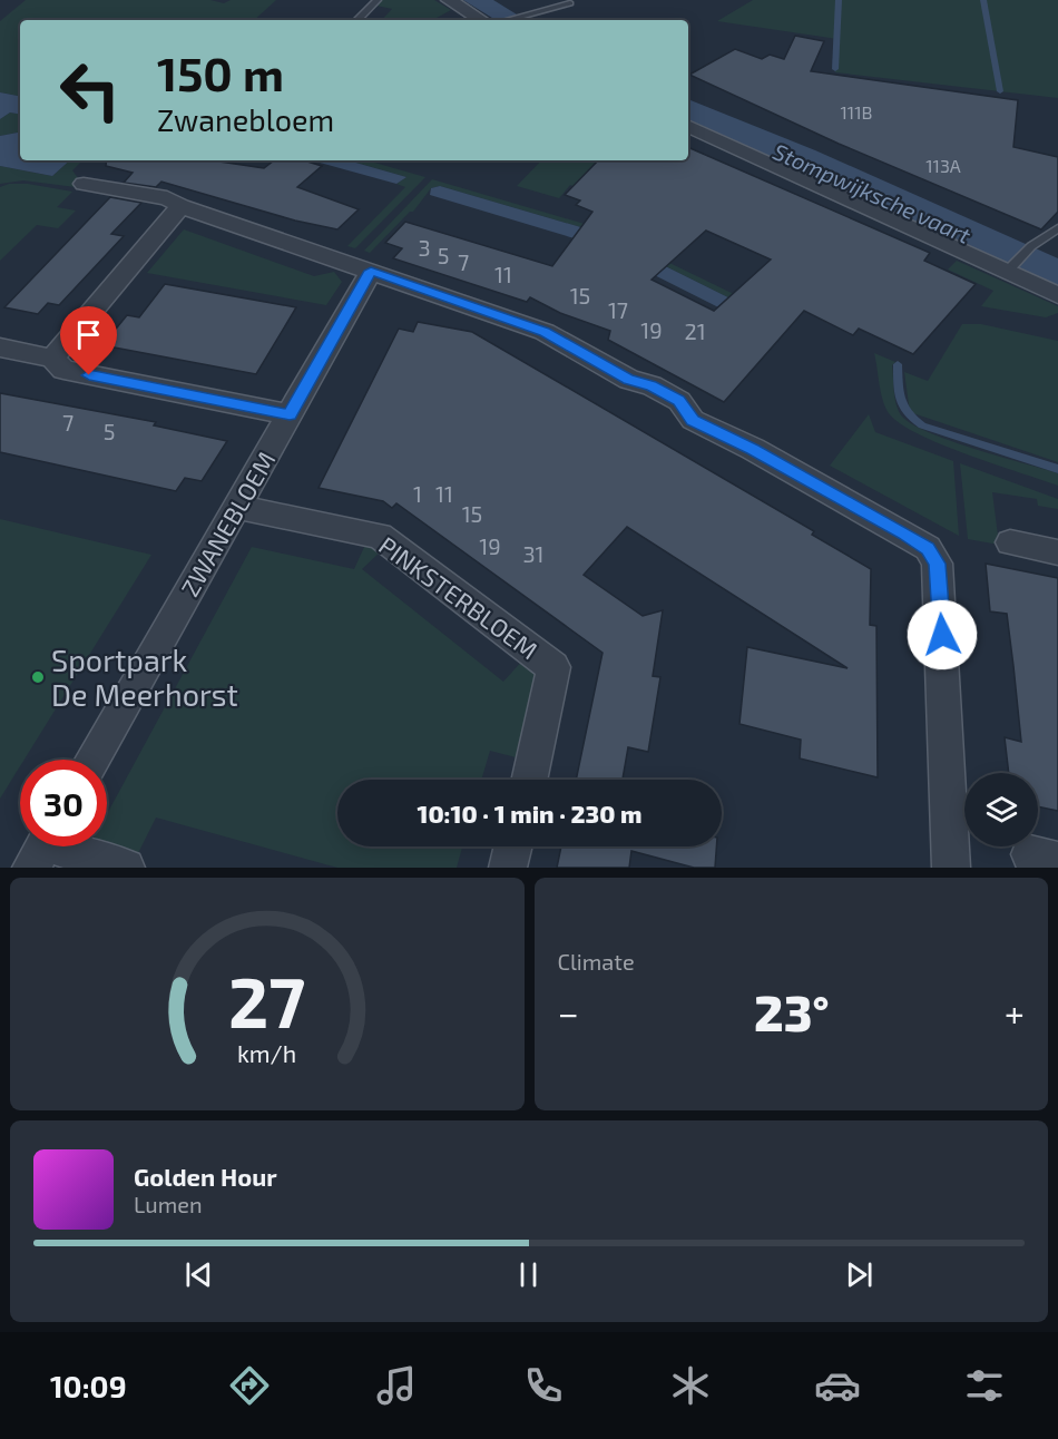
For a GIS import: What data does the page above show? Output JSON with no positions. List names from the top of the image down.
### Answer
{
  "streets": {
    "street": ["ZWANEBLOEM", "PINKSTERBLOEM"]
  },
  "crossings": [
    ["ZWANEBLOEM", "PINKSTERBLOEM"]
  ],
  "water": ["Stompwijksche vaart"],
  "places": ["Sportpark De Meerhorst"],
  "house_numbers": [
    "111B",
    "113A",
    "3",
    "5",
    "7",
    "11",
    "15",
    "17",
    "19",
    "21",
    "7",
    "5",
    "1",
    "11",
    "15",
    "19",
    "31"
  ],
  "page": {
    "turn": ["150 m", "Zwanebloem"],
    "limit": "30",
    "trip": "10:10 · 1 min · 230 m",
    "tile": "Climate",
    "heat": ["−", "23°", "+"],
    "song": ["Golden Hour", "Lumen"],
    "tabs": "10:09",
    "gauge": ["27", "km/h"]
  }
}
